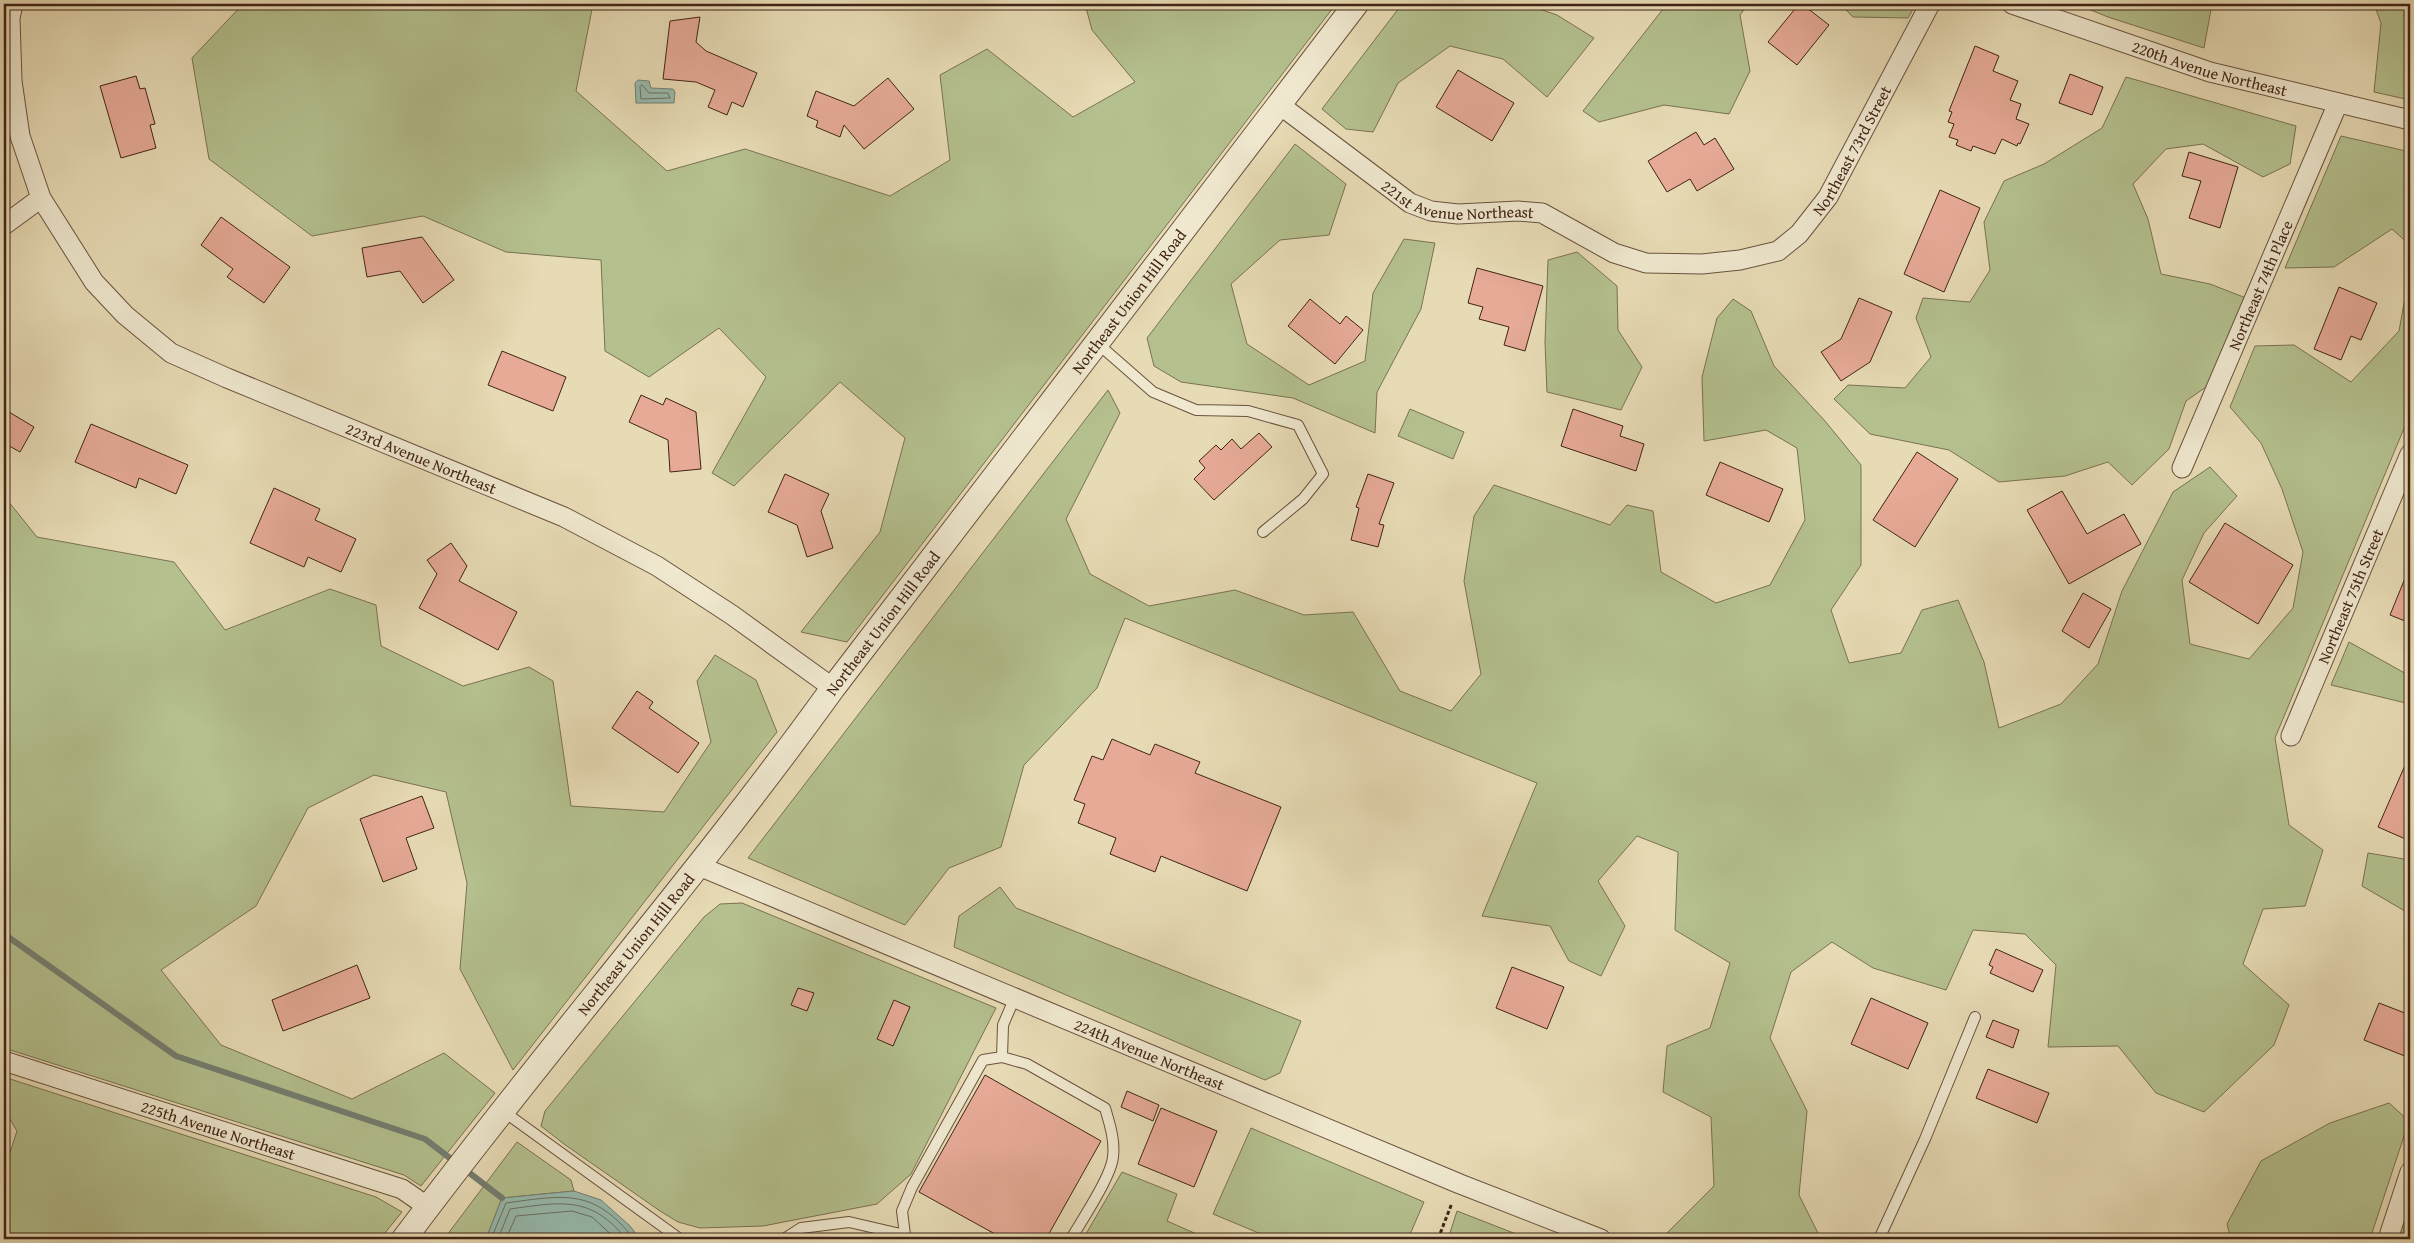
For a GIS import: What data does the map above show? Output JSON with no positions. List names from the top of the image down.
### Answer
{
  "streets": {
    "street": [
      "220th Avenue Northeast",
      "Northeast 73rd Street",
      "221st Avenue Northeast",
      "Northeast 74th Place",
      "Northeast Union Hill Road",
      "223rd Avenue Northeast",
      "Northeast 75th Street",
      "224th Avenue Northeast",
      "225th Avenue Northeast"
    ]
  },
  "crossings": [
    ["220th Avenue Northeast", "Northeast 74th Place"],
    ["Northeast 73rd Street", "221st Avenue Northeast"],
    ["221st Avenue Northeast", "Northeast Union Hill Road"],
    ["Northeast Union Hill Road", "223rd Avenue Northeast"],
    ["Northeast Union Hill Road", "224th Avenue Northeast"],
    ["Northeast Union Hill Road", "225th Avenue Northeast"]
  ]
}
